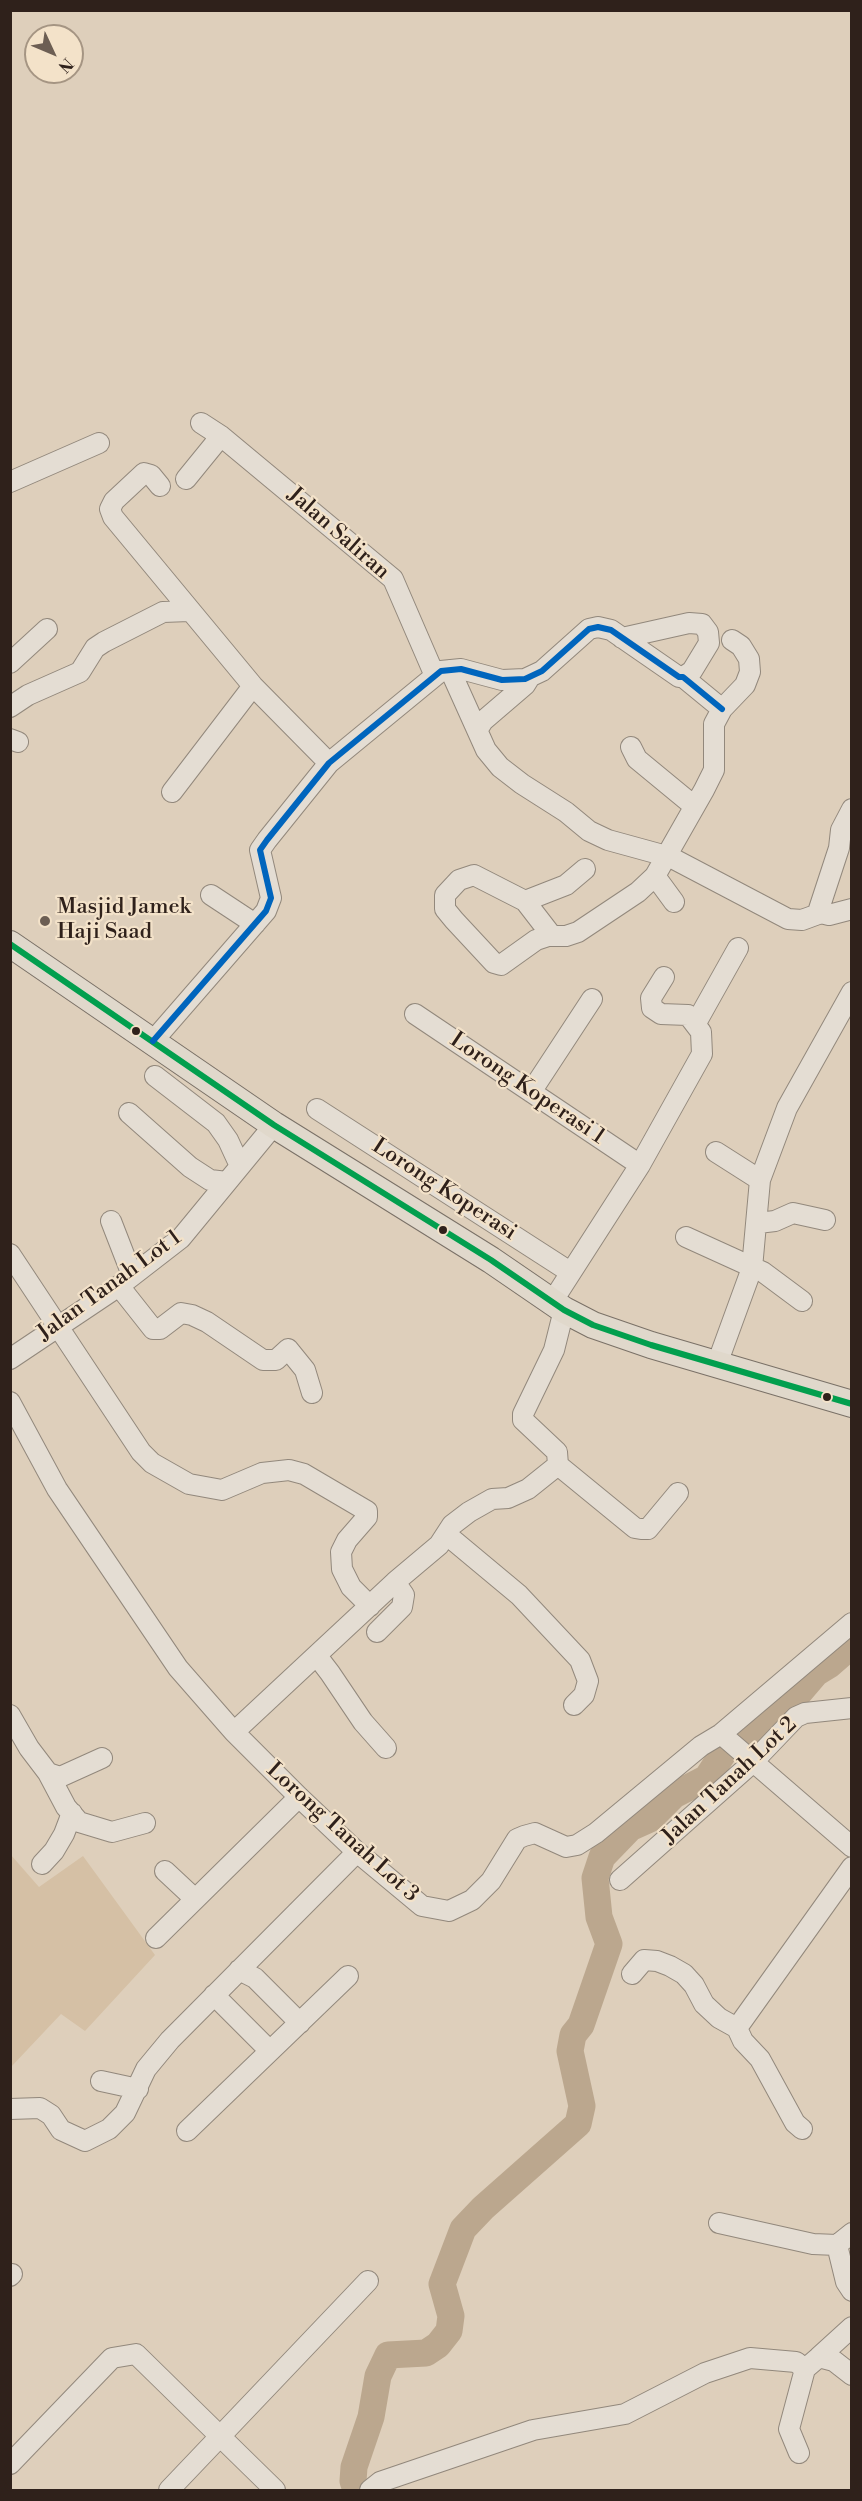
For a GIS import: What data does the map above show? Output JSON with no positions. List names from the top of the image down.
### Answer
{
  "streets": {
    "street": [
      "Jalan Saliran",
      "Lorong Koperasi 1",
      "Lorong Koperasi",
      "Jalan Tanah Lot 1",
      "Jalan Tanah Lot 2",
      "Lorong Tanah Lot 3"
    ]
  },
  "crossings": [
    ["Jalan Tanah Lot 2", "Lorong Tanah Lot 3"]
  ],
  "places": ["Masjid Jamek Haji Saad"],
  "north": "bottom right"
}
